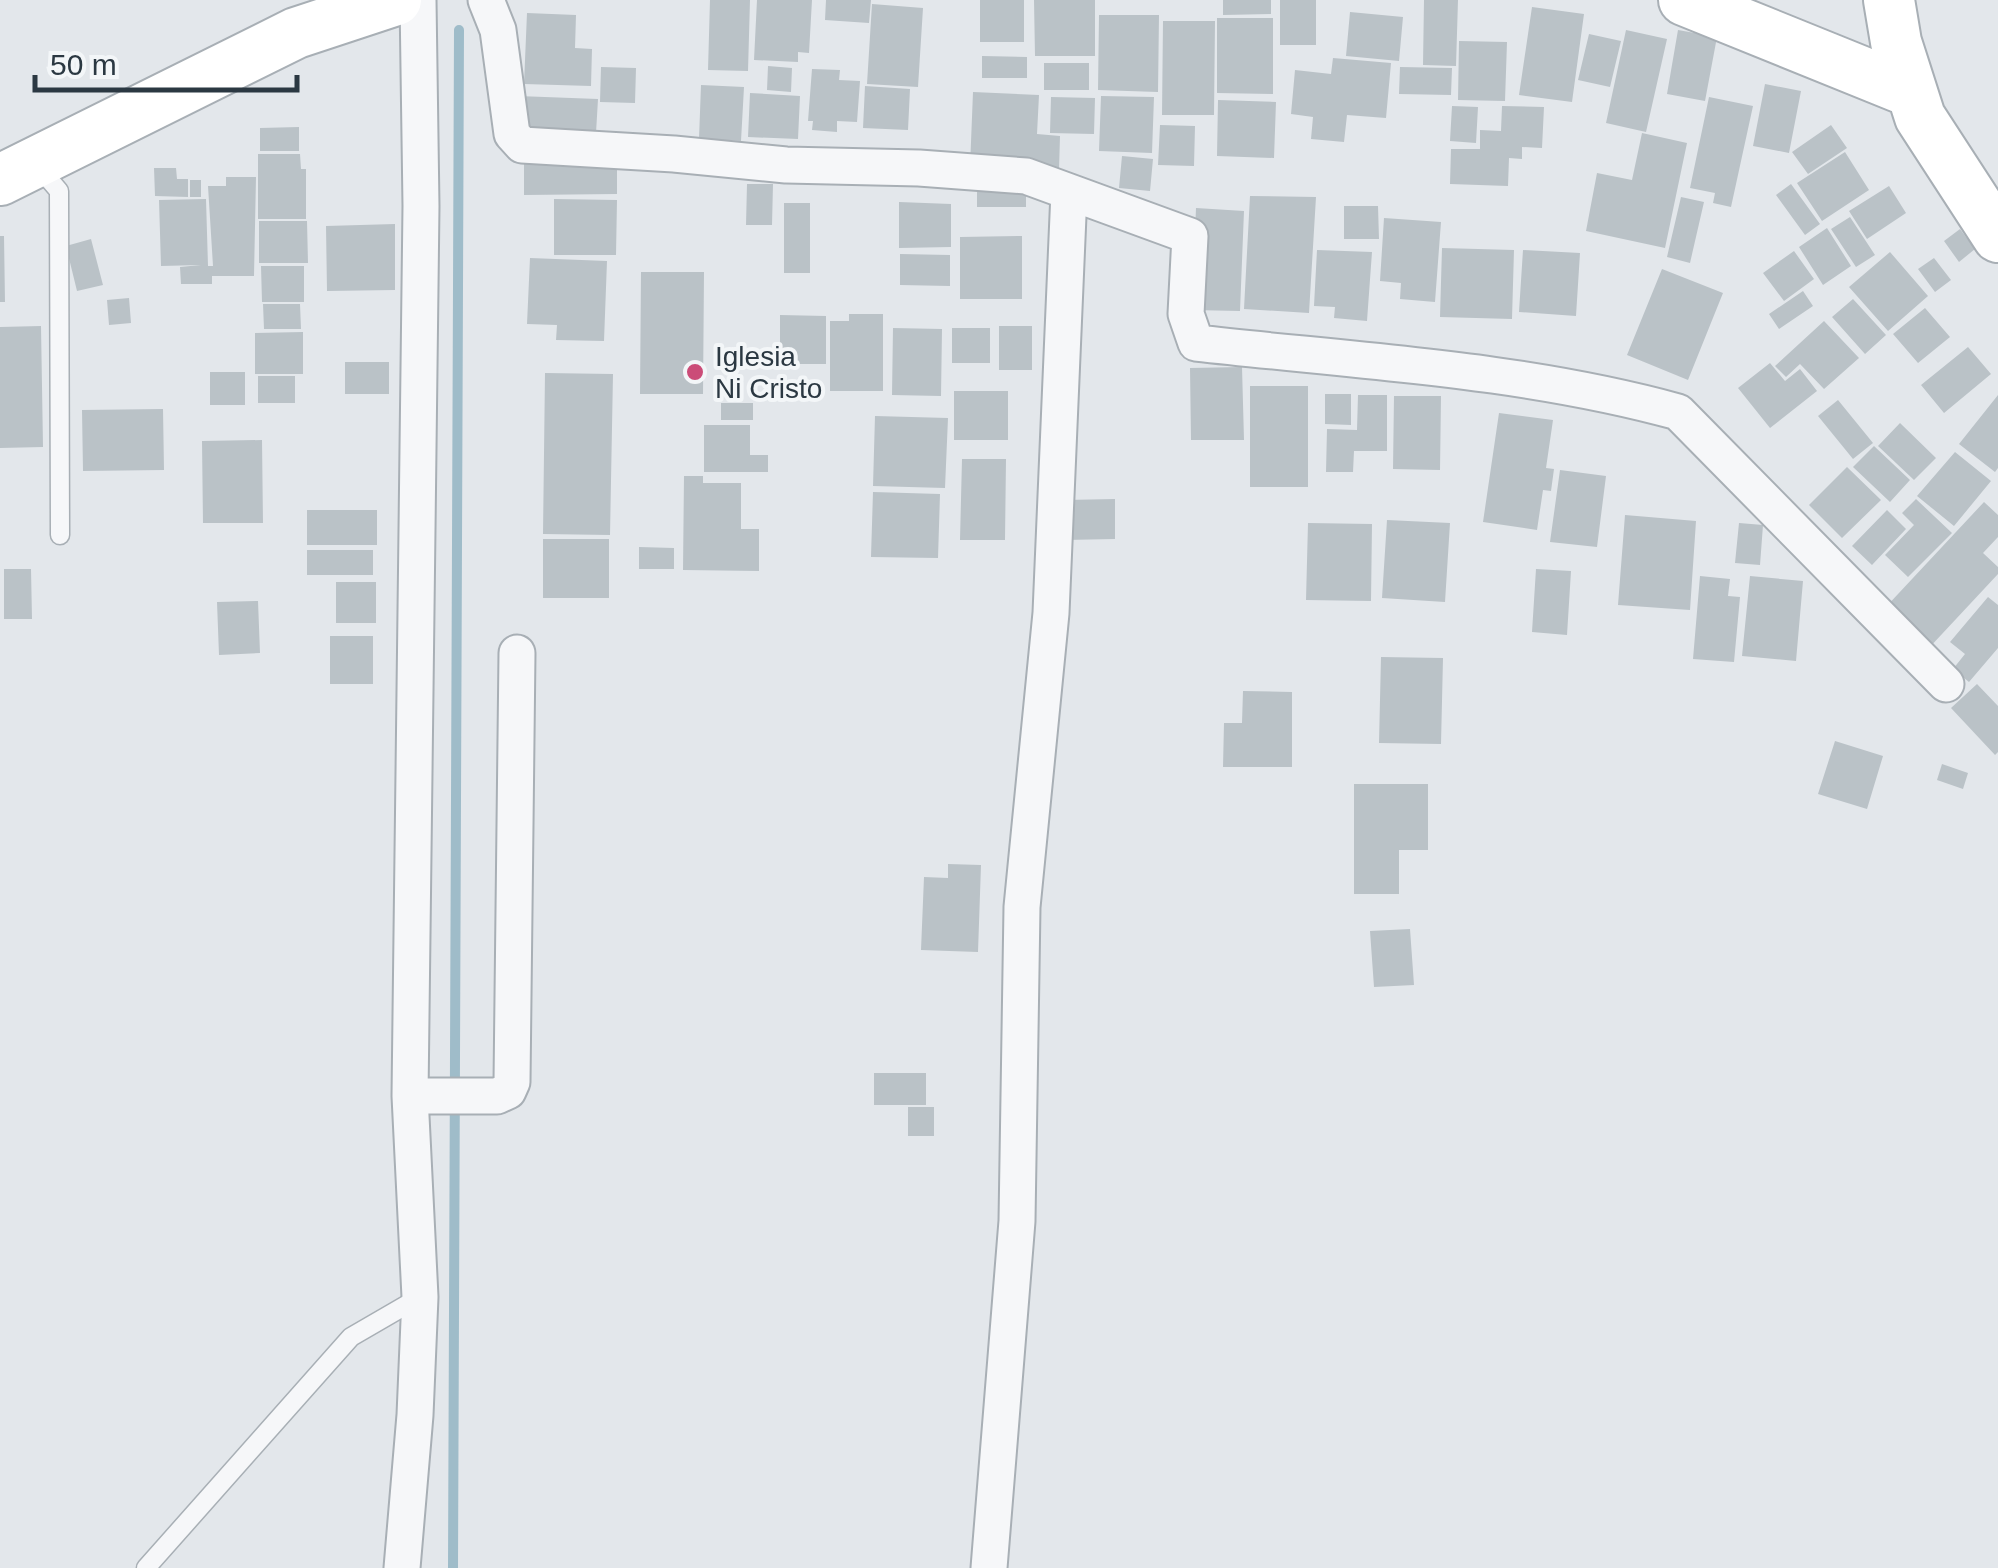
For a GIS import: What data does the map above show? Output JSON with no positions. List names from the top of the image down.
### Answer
{
  "places": ["Iglesia Ni Cristo"],
  "scale_bar": "50 m"
}
